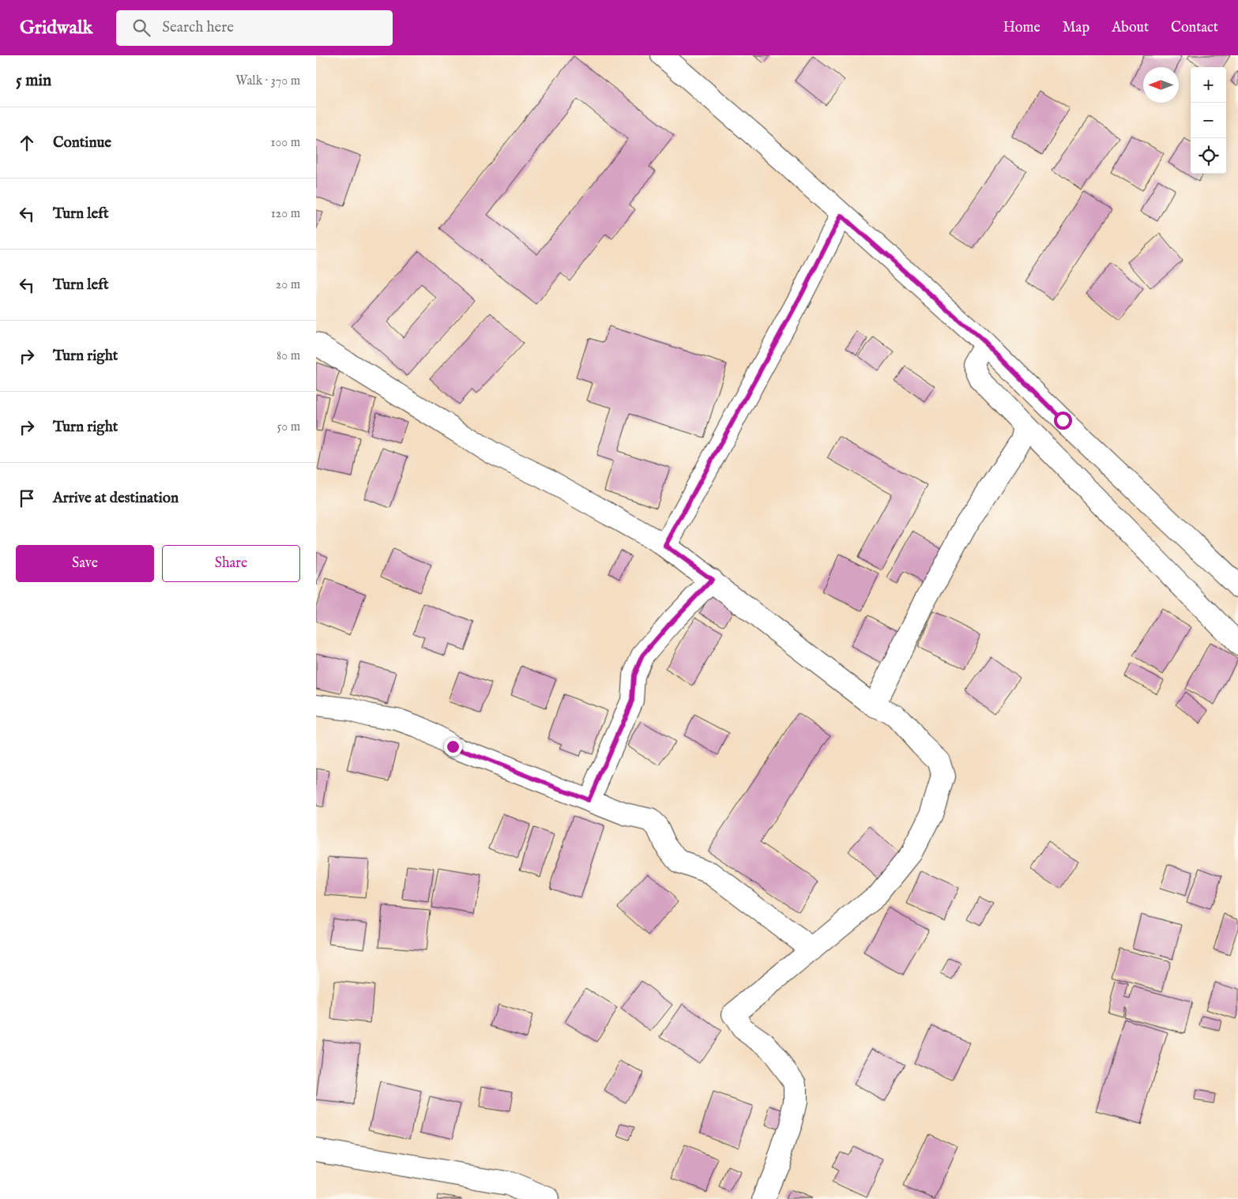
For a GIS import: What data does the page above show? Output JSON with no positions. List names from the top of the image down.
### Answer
{
  "north": "left",
  "page": {
    "header": "Gridwalk",
    "search": "Search here",
    "nav": [
      "Home",
      "Map",
      "About",
      "Contact"
    ],
    "heading": ["5 min", "Walk · 370 m"],
    "map_buttons": ["+", "−"],
    "list": [
      ["Continue", "100 m"],
      ["Turn left", "120 m"],
      ["Turn left", "20 m"],
      ["Turn right", "80 m"],
      ["Turn right", "50 m"],
      "Arrive at destination"
    ],
    "buttons": ["Save", "Share"]
  }
}
